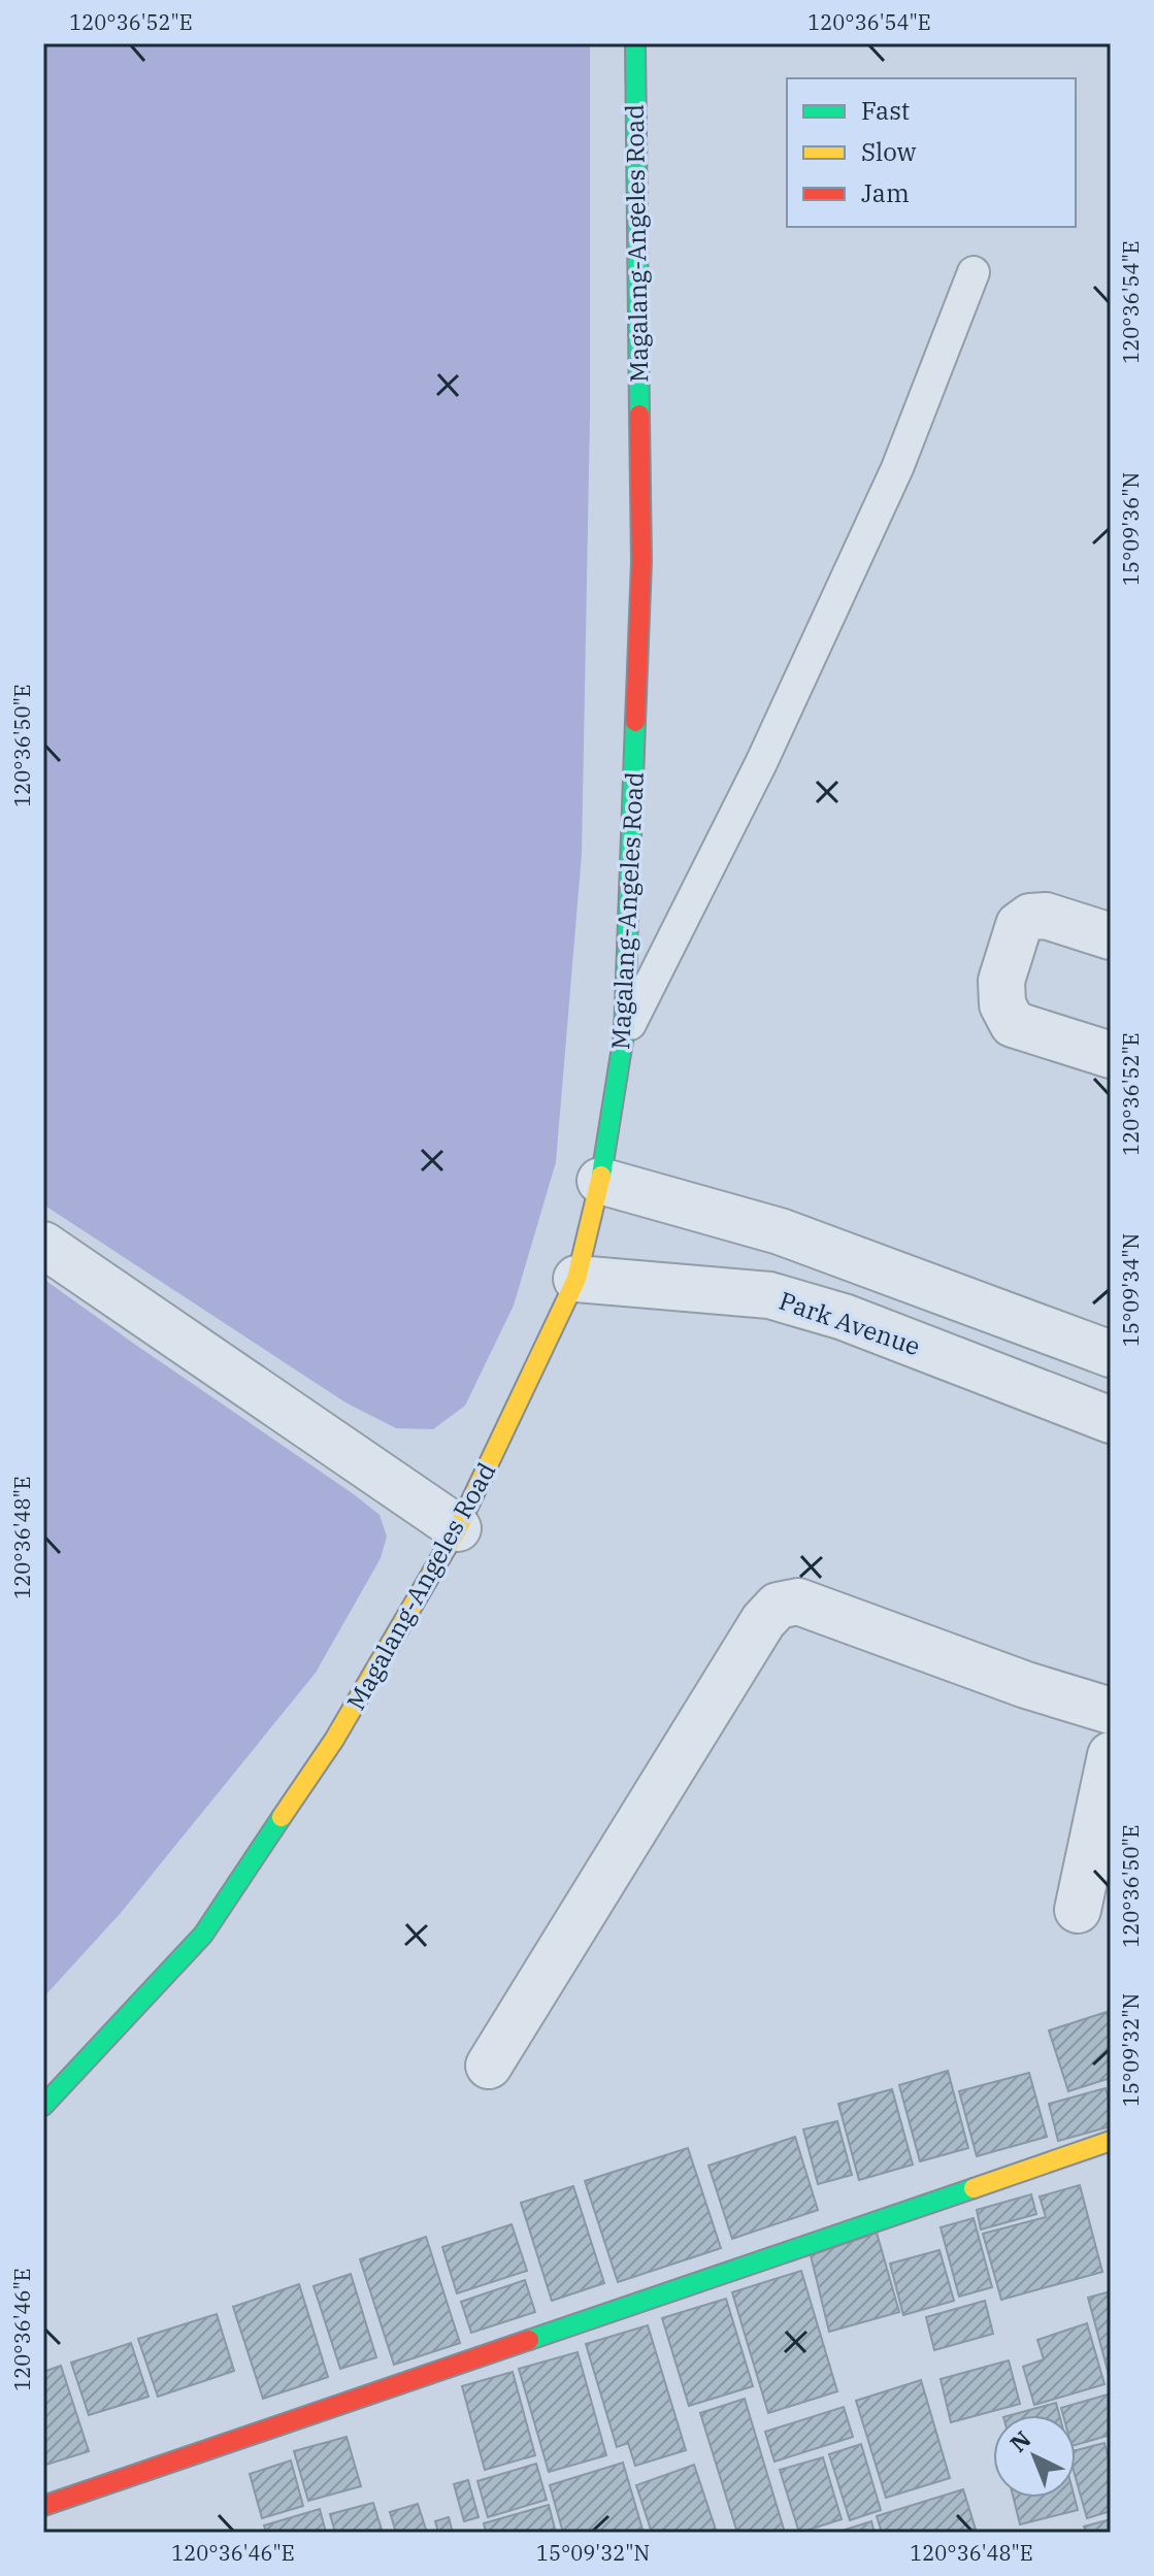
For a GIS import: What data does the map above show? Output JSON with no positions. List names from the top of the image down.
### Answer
{
  "streets": {
    "main road": ["Magalang-Angeles Road"],
    "street": ["Park Avenue"]
  },
  "crossings": [
    ["Magalang-Angeles Road", "Park Avenue"]
  ],
  "legend": ["Fast", "Slow", "Jam"],
  "north": "top left",
  "coordinates": [
    "120°36'52\"E",
    "120°36'54\"E",
    "15°09'36\"N",
    "120°36'50\"E",
    "15°09'34\"N",
    "120°36'48\"E",
    "15°09'32\"N",
    "120°36'46\"E"
  ]
}
